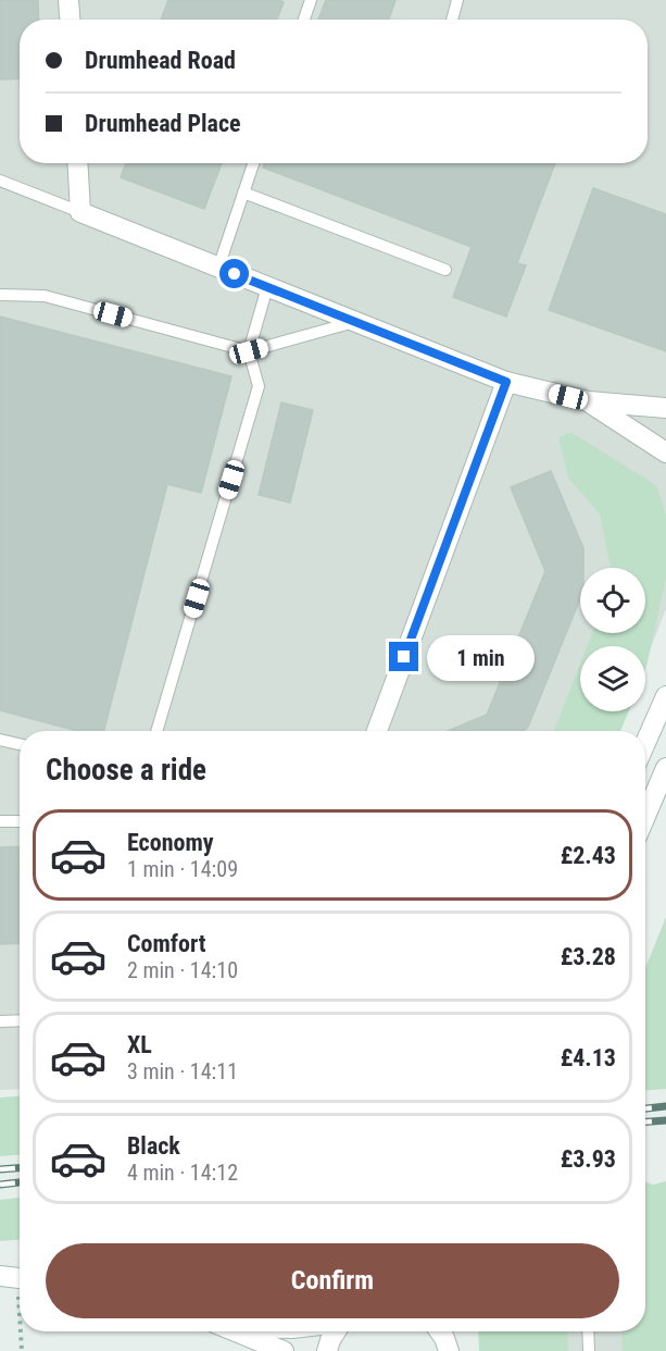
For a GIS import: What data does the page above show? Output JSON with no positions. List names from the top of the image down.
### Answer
{
  "page": {
    "banner": ["Drumhead Road", "Drumhead Place"],
    "bubble": "1 min",
    "heading": "Choose a ride",
    "list": [
      {
        "name": "Economy",
        "note": "1 min · 14:09",
        "value": "£2.43"
      },
      {
        "name": "Comfort",
        "note": "2 min · 14:10",
        "value": "£3.28"
      },
      {
        "name": "XL",
        "note": "3 min · 14:11",
        "value": "£4.13"
      },
      {
        "name": "Black",
        "note": "4 min · 14:12",
        "value": "£3.93"
      }
    ],
    "buttons": "Confirm"
  }
}
